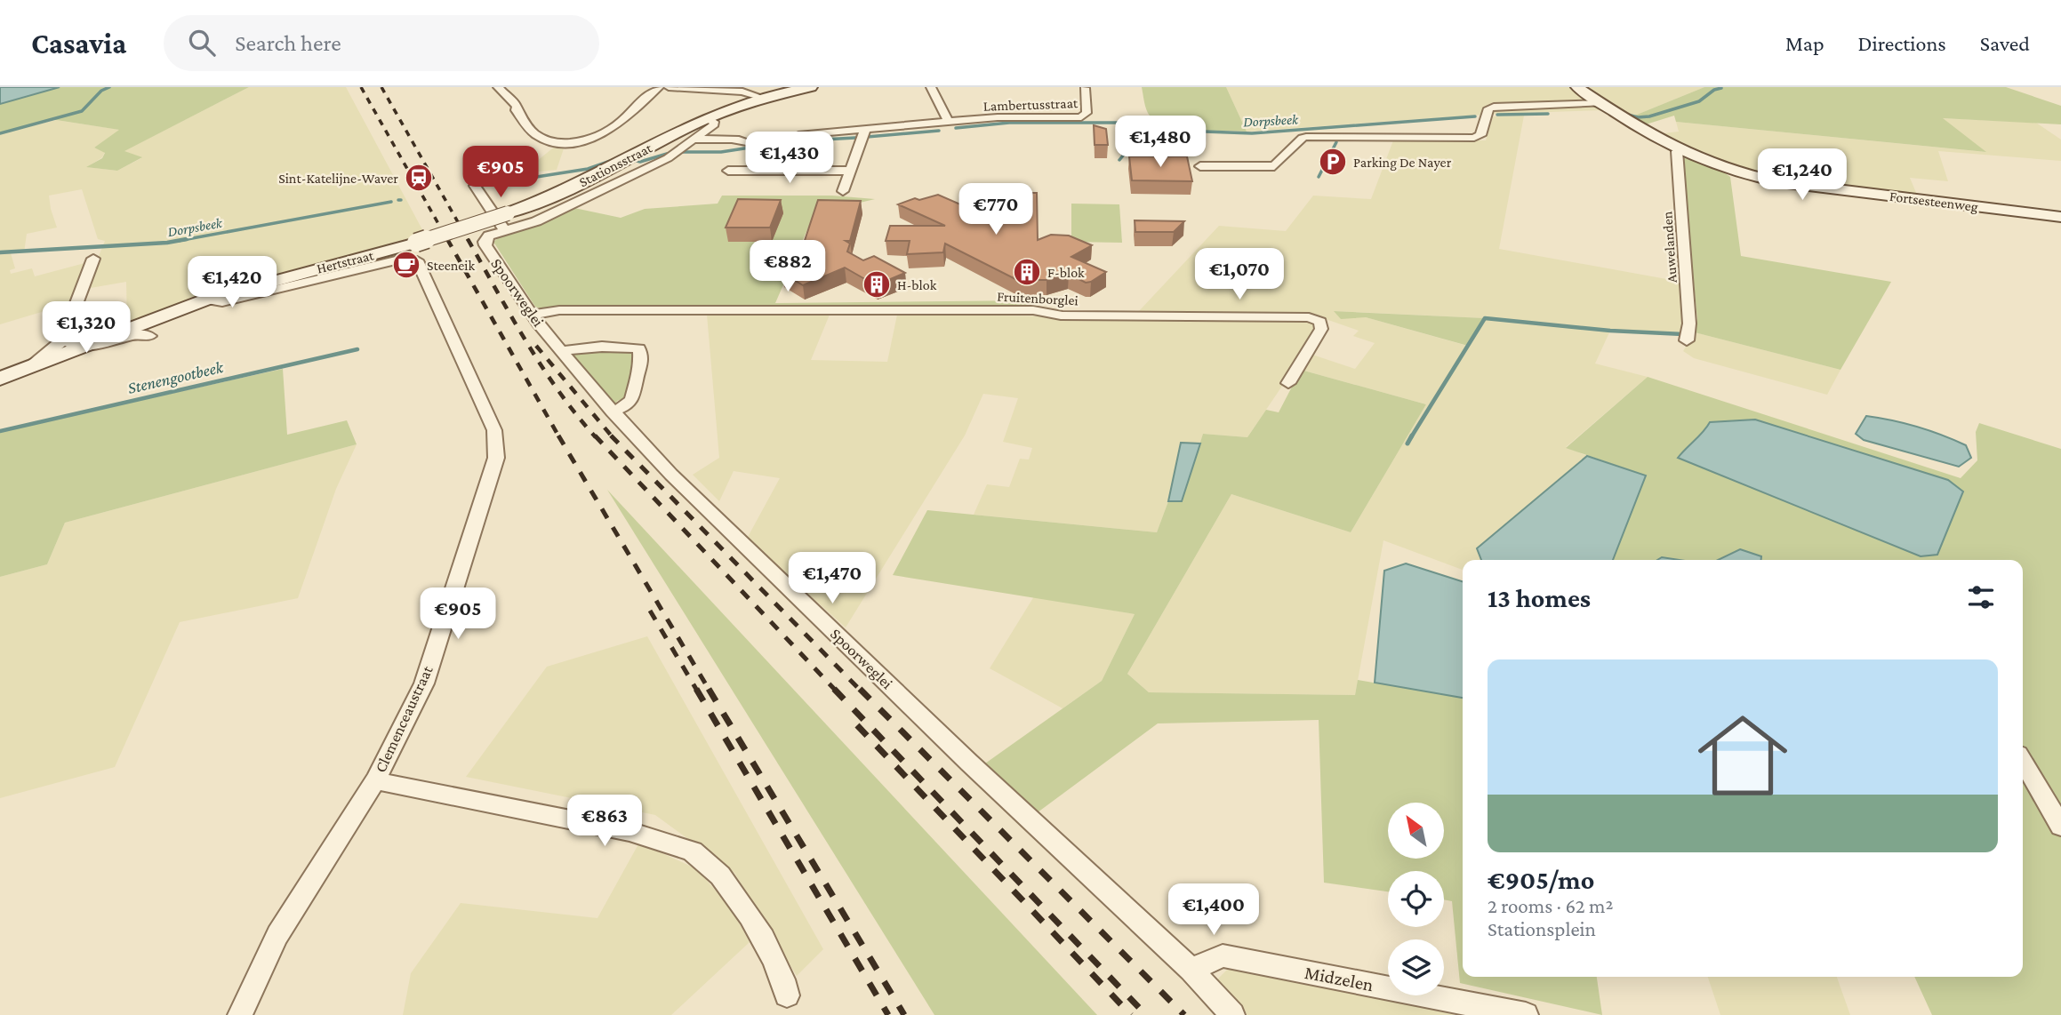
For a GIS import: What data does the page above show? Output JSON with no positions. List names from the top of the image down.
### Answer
{
  "streets": {
    "street": [
      "Lambertusstraat",
      "Stationsstraat",
      "Fortsesteenweg",
      "Auwelanden",
      "Hertstraat",
      "Spoorweglei",
      "Fruitenborglei",
      "Clemenceaustraat",
      "Midzelen"
    ]
  },
  "crossings": [
    ["Stationsstraat", "Hertstraat"],
    ["Stationsstraat", "Spoorweglei"],
    ["Fortsesteenweg", "Auwelanden"],
    ["Hertstraat", "Clemenceaustraat"],
    ["Spoorweglei", "Fruitenborglei"],
    ["Spoorweglei", "Midzelen"]
  ],
  "water": ["Dorpsbeek", "Stenengootbeek"],
  "places": {
    "parking": ["Parking De Nayer"],
    "station": ["Sint-Katelijne-Waver"],
    "cafe": ["Steeneik"],
    "building": ["F-blok", "H-blok"]
  },
  "north": "top left",
  "page": {
    "header": "Casavia",
    "search": "Search here",
    "nav": ["Map", "Directions", "Saved"],
    "price": [
      "€1,480",
      "€1,430",
      "€905",
      "€1,240",
      "€770",
      "€882",
      "€1,070",
      "€1,420",
      "€1,320",
      "€1,470",
      "€905",
      "€863",
      "€1,400"
    ],
    "heading": "13 homes",
    "list": [
      {
        "name": "€905/mo",
        "note": "2 rooms · 62 m² · Stationsplein"
      }
    ]
  }
}
